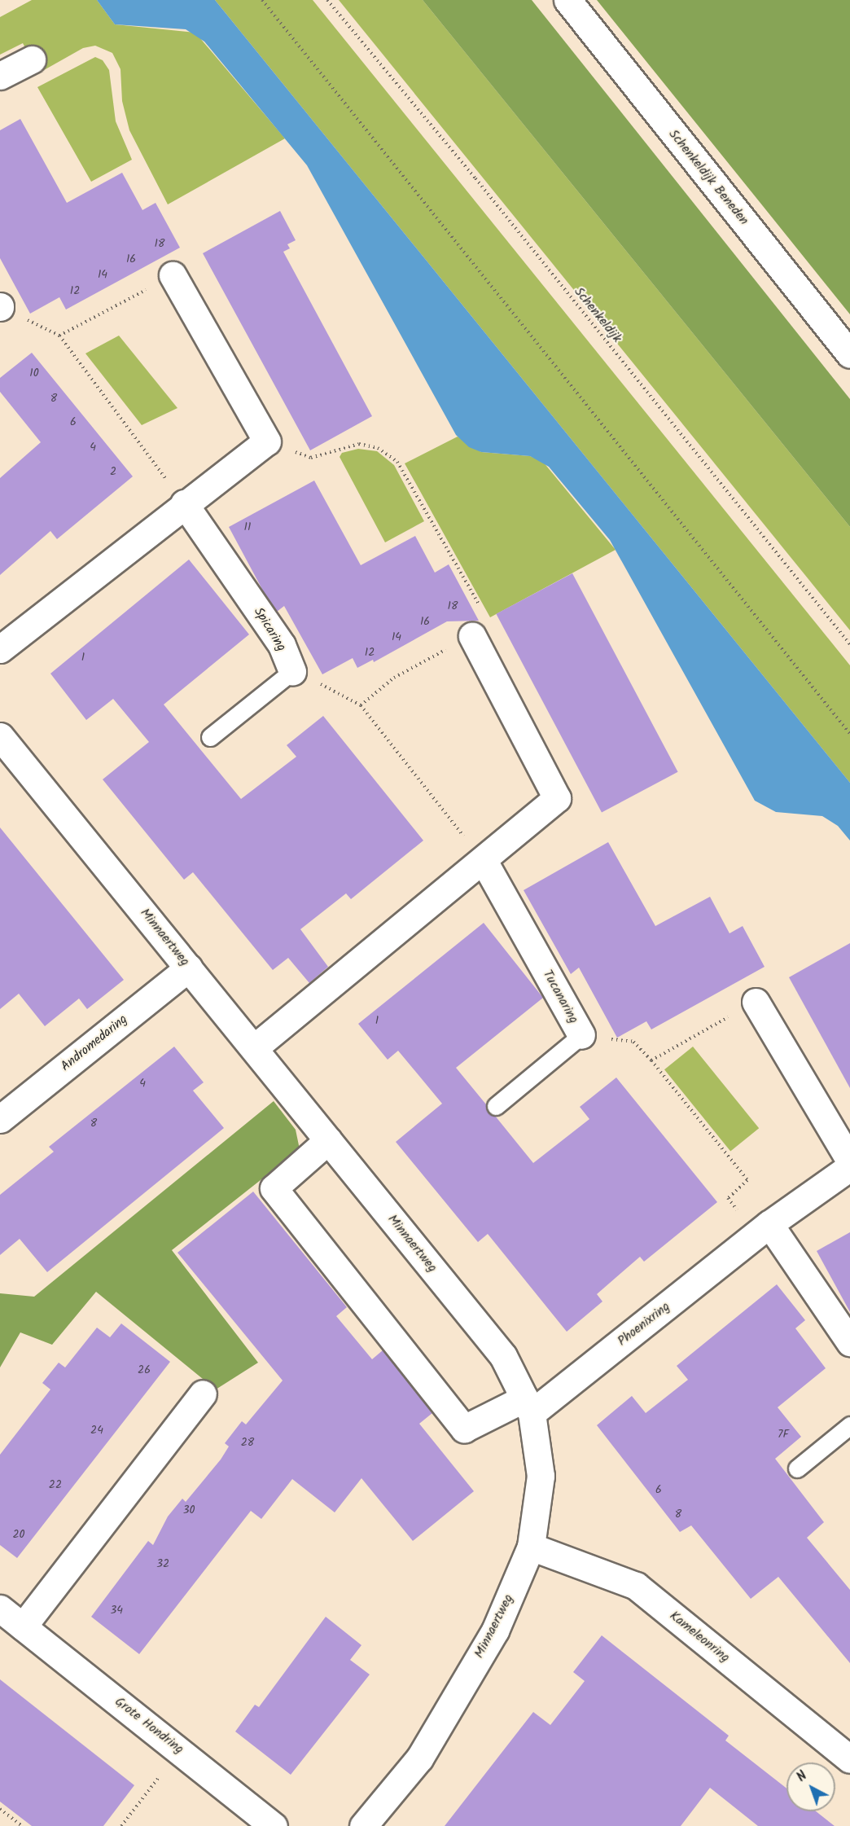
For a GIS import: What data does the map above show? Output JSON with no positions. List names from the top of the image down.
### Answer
{
  "streets": {
    "street": [
      "Schenkeldijk Beneden",
      "Spicaring",
      "Minnaertweg",
      "Tucanaring",
      "Andromedaring",
      "Phoenixring",
      "Kameleonring",
      "Grote Hondring"
    ],
    "path": ["Schenkeldijk"]
  },
  "crossings": [
    ["Minnaertweg", "Andromedaring"],
    ["Minnaertweg", "Phoenixring"],
    ["Minnaertweg", "Kameleonring"]
  ],
  "house_numbers": [
    "18",
    "16",
    "14",
    "12",
    "10",
    "8",
    "6",
    "4",
    "2",
    "11",
    "18",
    "16",
    "14",
    "12",
    "1",
    "1",
    "4",
    "8",
    "26",
    "24",
    "7F",
    "28",
    "22",
    "6",
    "30",
    "8",
    "20",
    "32",
    "34"
  ],
  "north": "top left"
}
